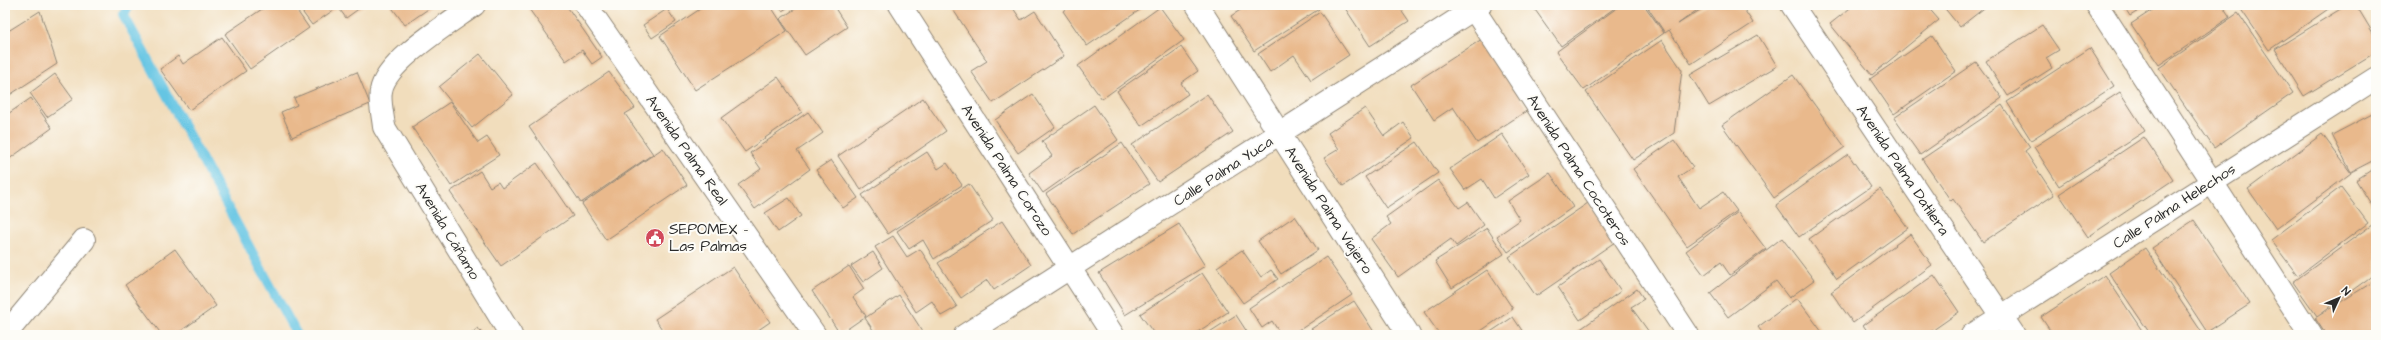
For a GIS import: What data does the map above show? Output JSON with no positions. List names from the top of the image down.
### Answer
{
  "streets": {
    "street": [
      "Avenida Palma Real",
      "Avenida Palma Corozo",
      "Avenida Palma Cocoteros",
      "Avenida Palma Datilera",
      "Calle Palma Yuca",
      "Calle Palma Helechos",
      "Avenida Palma Viajero",
      "Avenida Cáñamo"
    ]
  },
  "crossings": [
    ["Avenida Palma Corozo", "Calle Palma Yuca"],
    ["Avenida Palma Cocoteros", "Calle Palma Yuca"],
    ["Avenida Palma Datilera", "Calle Palma Helechos"],
    ["Calle Palma Yuca", "Avenida Palma Viajero"]
  ],
  "places": {
    "public building": ["SEPOMEX - Las Palmas"]
  },
  "north": "top right"
}
